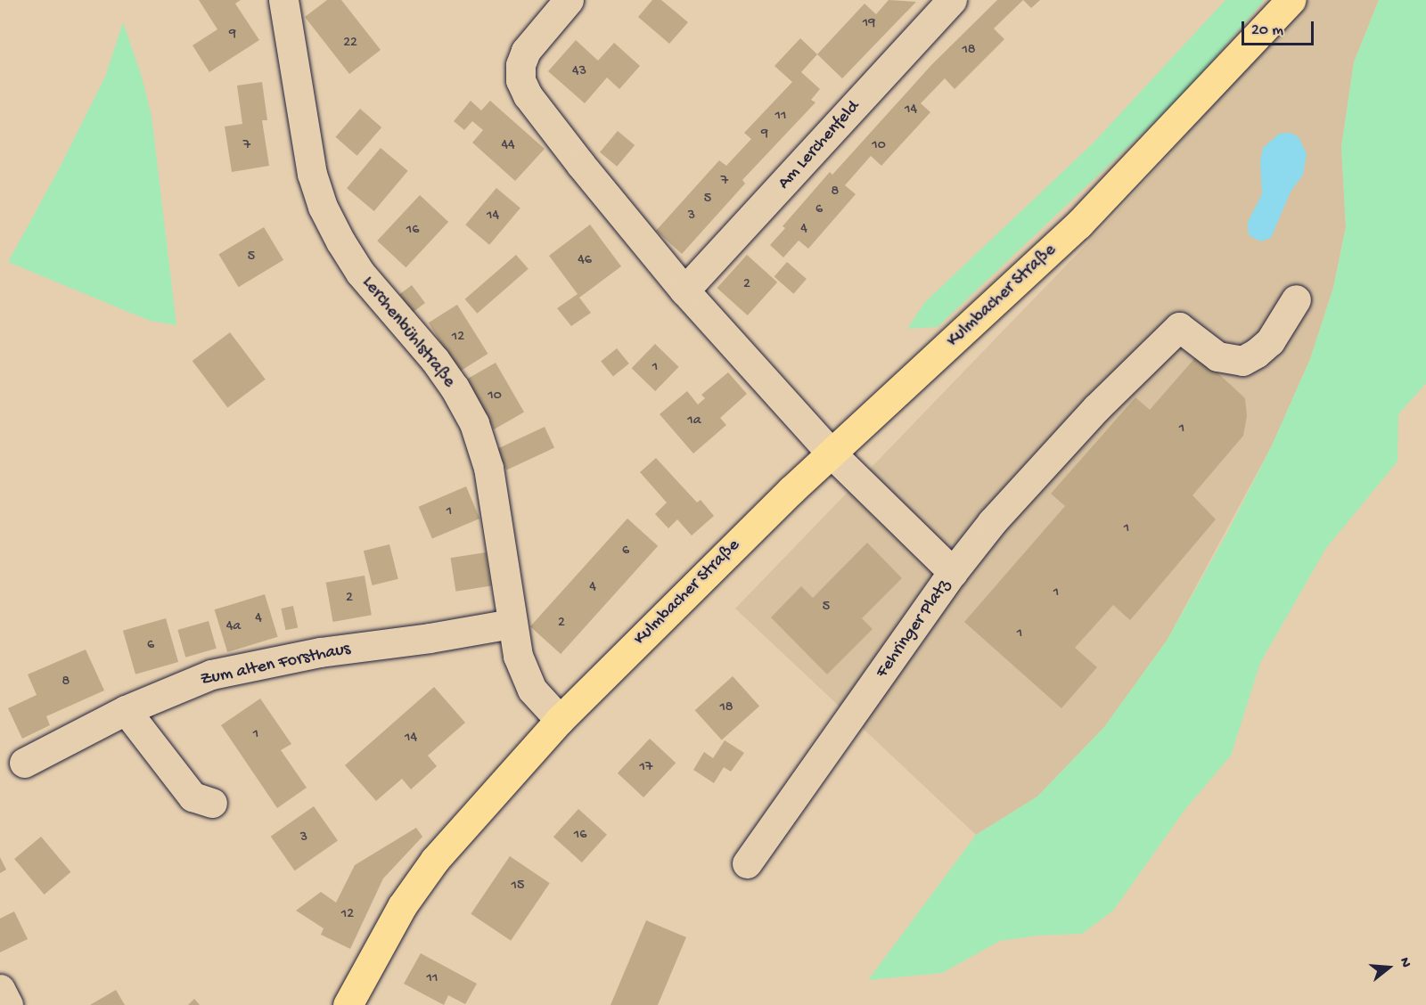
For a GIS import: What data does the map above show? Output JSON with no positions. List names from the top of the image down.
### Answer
{
  "streets": {
    "main road": ["Kulmbacher Straße"],
    "street": [
      "Am Lerchenfeld",
      "Lerchenbühlstraße",
      "Fehringer Platz",
      "Zum alten Forsthaus"
    ]
  },
  "crossings": [
    ["Kulmbacher Straße", "Lerchenbühlstraße"],
    ["Kulmbacher Straße", "Fehringer Platz"],
    ["Lerchenbühlstraße", "Zum alten Forsthaus"]
  ],
  "house_numbers": [
    "19",
    "9",
    "22",
    "18",
    "43",
    "14",
    "11",
    "9",
    "7",
    "44",
    "10",
    "7",
    "8",
    "5",
    "6",
    "14",
    "3",
    "4",
    "16",
    "5",
    "46",
    "2",
    "12",
    "1",
    "10",
    "1a",
    "1",
    "1",
    "1",
    "6",
    "4",
    "1",
    "2",
    "5",
    "4",
    "2",
    "4a",
    "1",
    "6",
    "8",
    "18",
    "1",
    "14",
    "17",
    "16",
    "3",
    "15",
    "12",
    "11"
  ],
  "scale_bar": "20 m",
  "north": "right"
}
